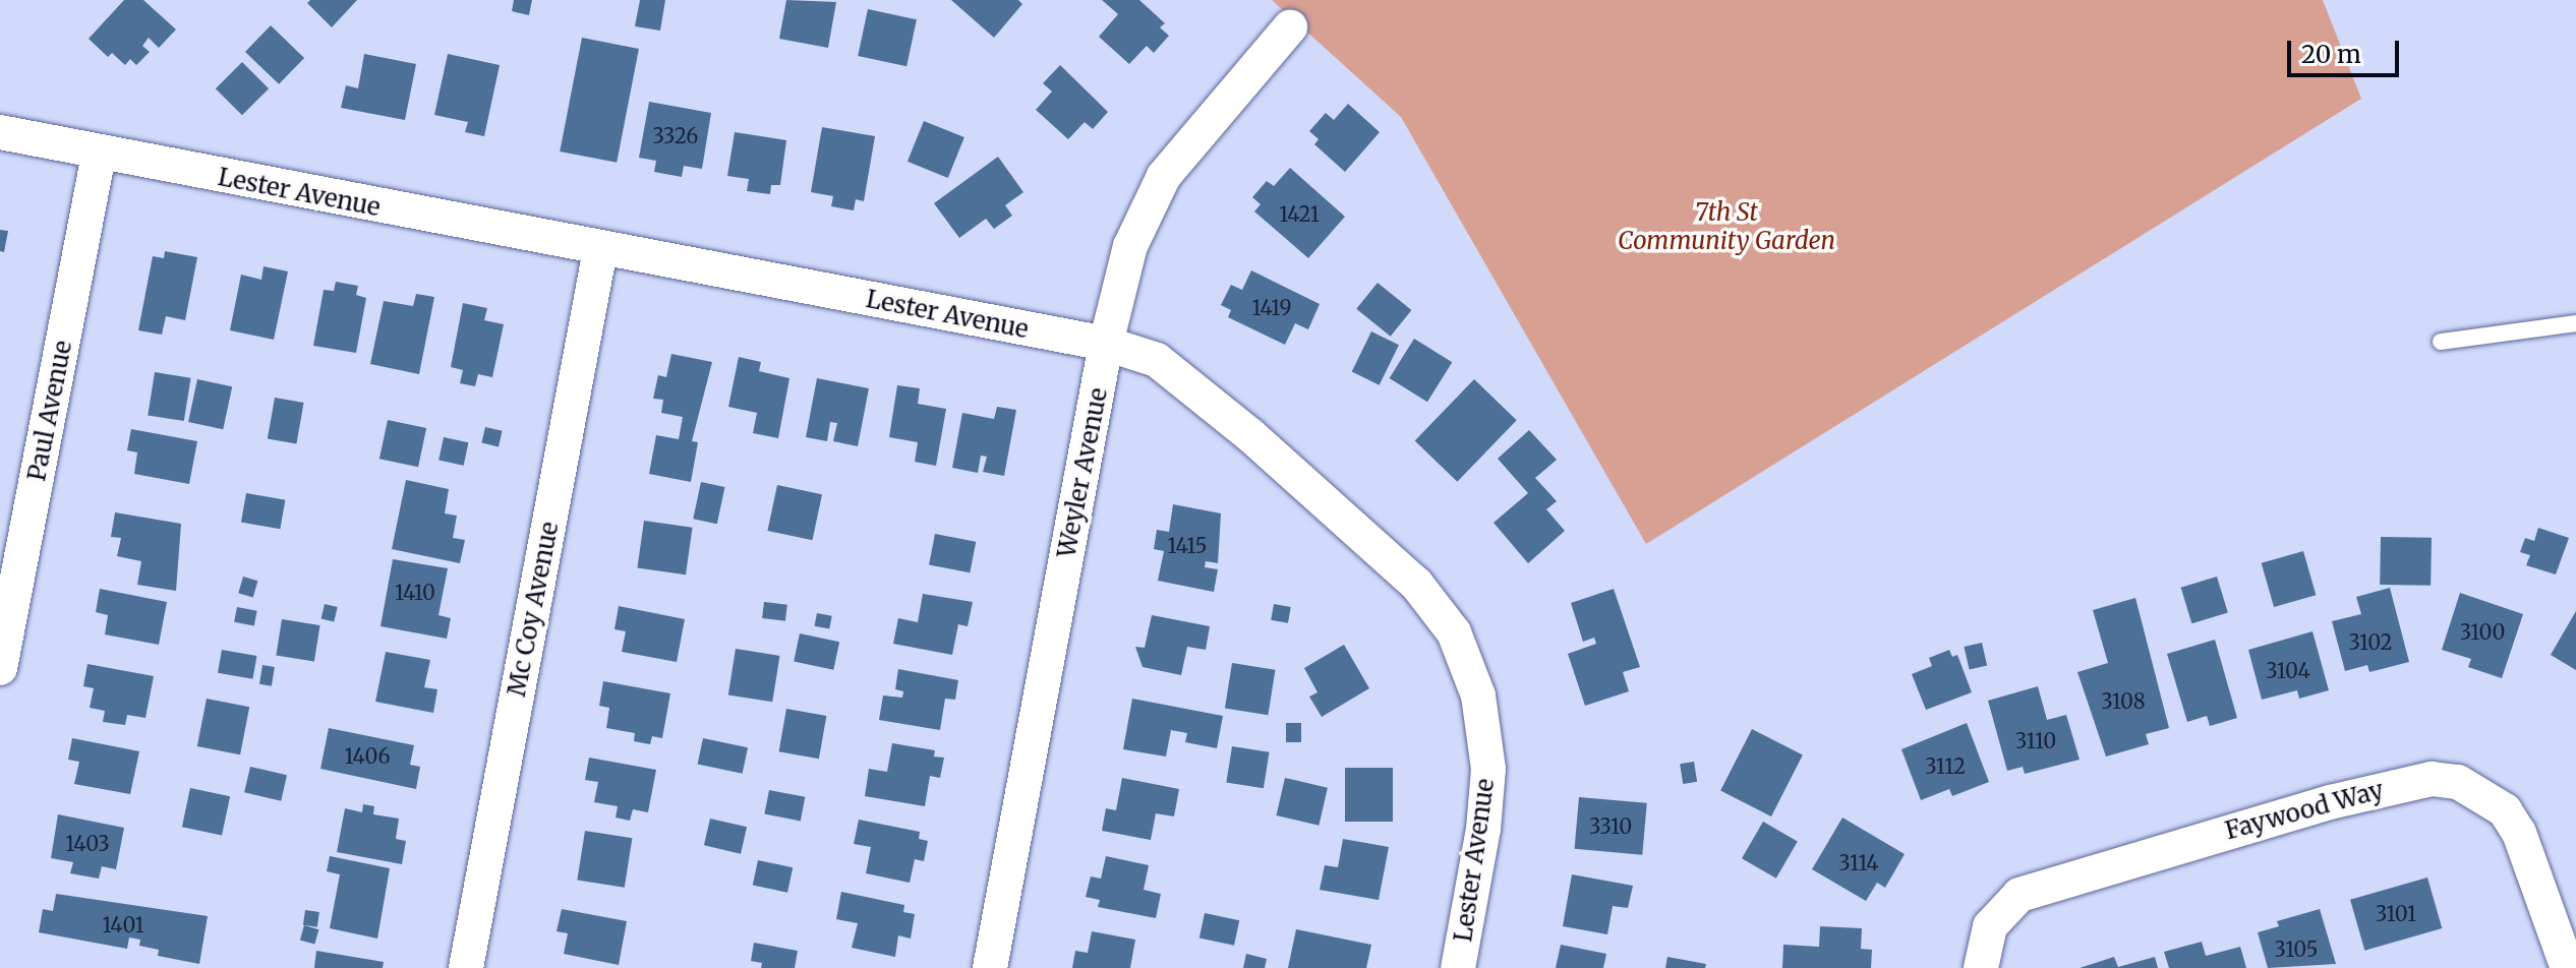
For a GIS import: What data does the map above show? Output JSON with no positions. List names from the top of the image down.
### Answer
{
  "streets": {
    "street": [
      "Lester Avenue",
      "Paul Avenue",
      "Weyler Avenue",
      "Mc Coy Avenue",
      "Faywood Way"
    ]
  },
  "crossings": [
    ["Lester Avenue", "Paul Avenue"],
    ["Lester Avenue", "Weyler Avenue"],
    ["Lester Avenue", "Mc Coy Avenue"]
  ],
  "parks": ["7th St Community Garden"],
  "house_numbers": [
    "3326",
    "1421",
    "1419",
    "1415",
    "1410",
    "3100",
    "3102",
    "3104",
    "3108",
    "3110",
    "1406",
    "3112",
    "3310",
    "1403",
    "3114",
    "3101",
    "1401",
    "3105"
  ],
  "scale_bar": "20 m"
}
